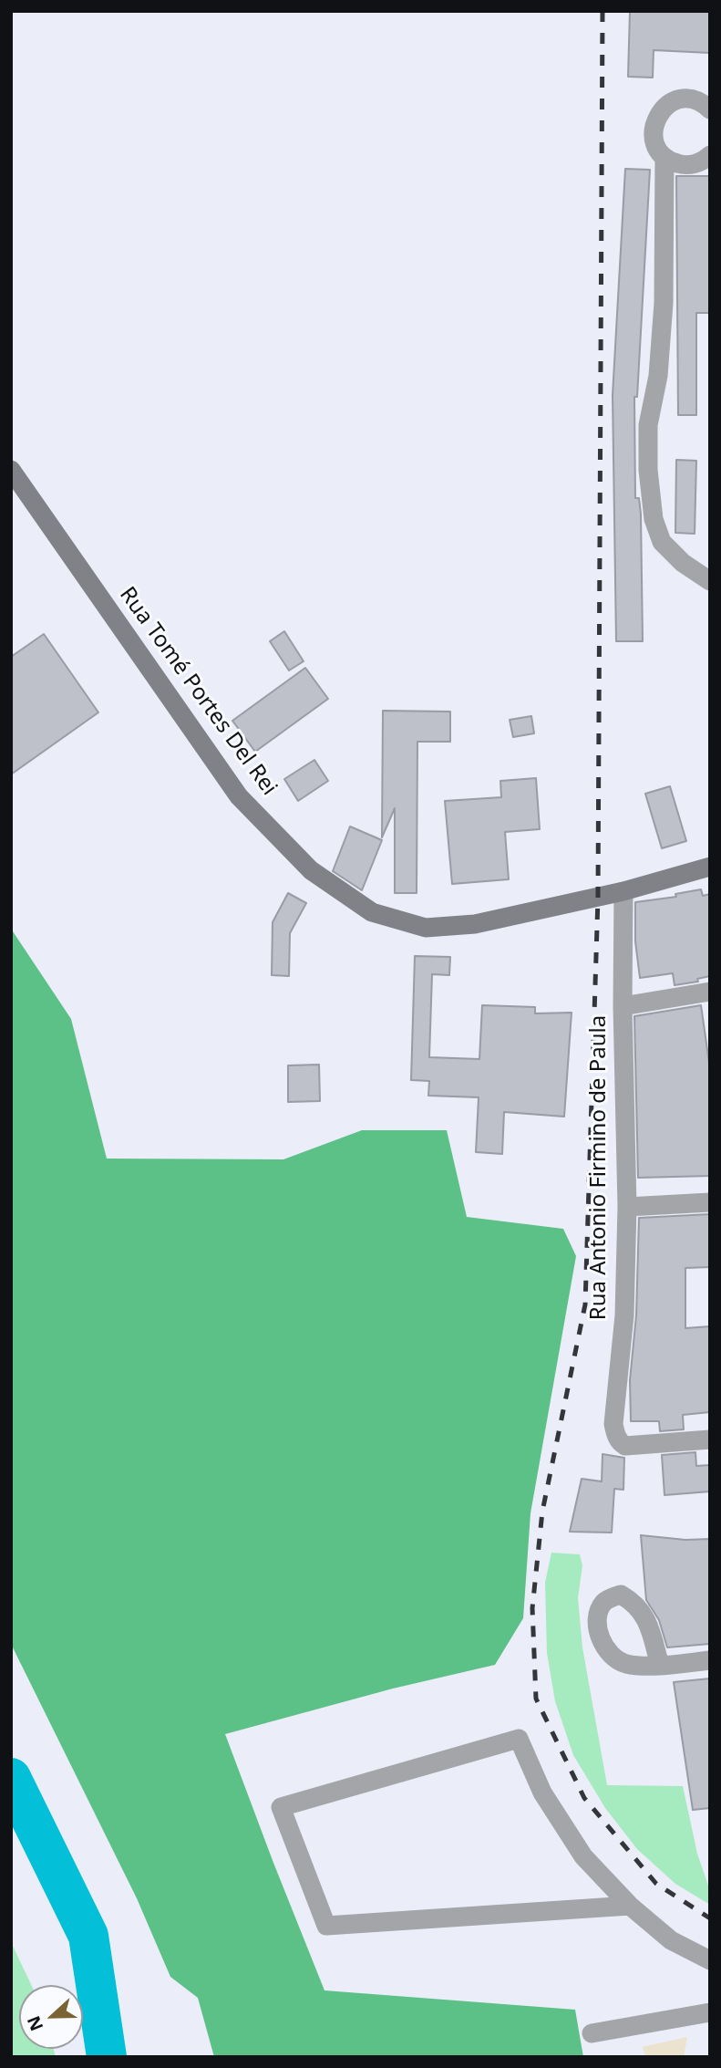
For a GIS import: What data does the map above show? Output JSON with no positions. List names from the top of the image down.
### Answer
{
  "streets": {
    "main road": ["Rua Tomé Portes Del Rei"],
    "street": ["Rua Antonio Firmino de Paula"]
  },
  "crossings": [
    ["Rua Tomé Portes Del Rei", "Rua Antonio Firmino de Paula"]
  ],
  "north": "left"
}
